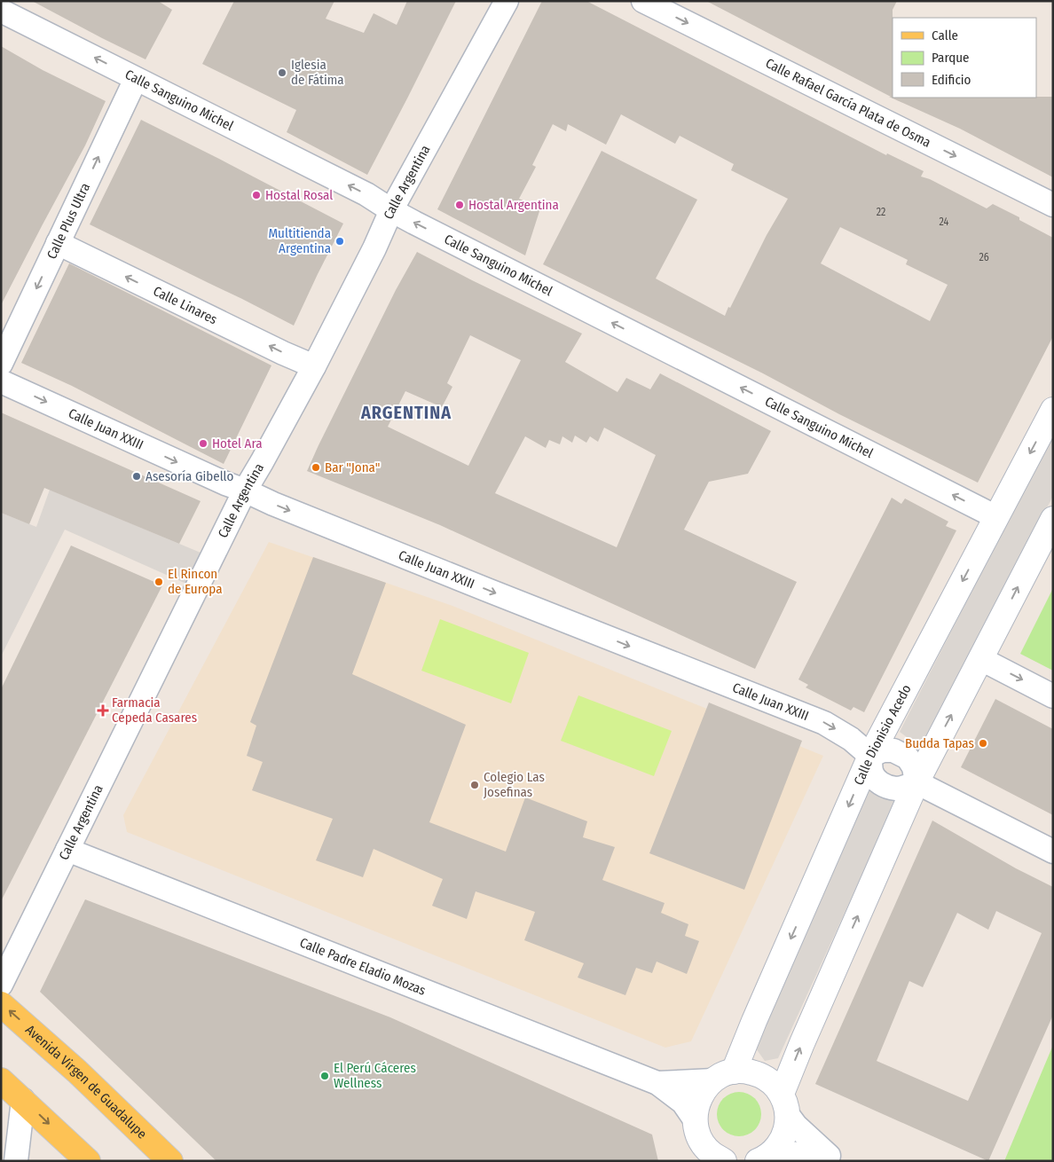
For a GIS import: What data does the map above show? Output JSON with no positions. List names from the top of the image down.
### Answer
{
  "streets": {
    "main road": ["Calle Dionisio Acedo", "Avenida Virgen de Guadalupe"],
    "street": [
      "Calle Sanguino Michel",
      "Calle Rafael García Plata de Osma",
      "Calle Argentina",
      "Calle Plus Ultra",
      "Calle Linares",
      "Calle Juan XXIII",
      "Calle Padre Eladio Mozas"
    ]
  },
  "crossings": [
    ["Calle Sanguino Michel", "Calle Argentina"],
    ["Calle Sanguino Michel", "Calle Plus Ultra"],
    ["Calle Sanguino Michel", "Calle Dionisio Acedo"],
    ["Calle Argentina", "Calle Linares"],
    ["Calle Argentina", "Calle Juan XXIII"],
    ["Calle Argentina", "Calle Padre Eladio Mozas"],
    ["Calle Plus Ultra", "Calle Linares"],
    ["Calle Juan XXIII", "Calle Dionisio Acedo"],
    ["Calle Dionisio Acedo", "Calle Padre Eladio Mozas"]
  ],
  "one_way": [
    "Calle Sanguino Michel",
    "Calle Rafael García Plata de Osma",
    "Calle Linares",
    "Calle Juan XXIII"
  ],
  "districts": ["ARGENTINA"],
  "places": {
    "other": [
      "Iglesia de Fátima",
      "Hostal Rosal",
      "Hostal Argentina",
      "Multitienda Argentina",
      "Hotel Ara",
      "Bar \"Jona\"",
      "Asesoría Gibello",
      "El Rincon de Europa",
      "Budda Tapas",
      "Colegio Las Josefinas",
      "El Perú Cáceres Wellness"
    ],
    "health": ["Farmacia Cepeda Casares"]
  },
  "house_numbers": ["22", "24", "26"],
  "legend": ["Calle", "Parque", "Edificio"]
}
